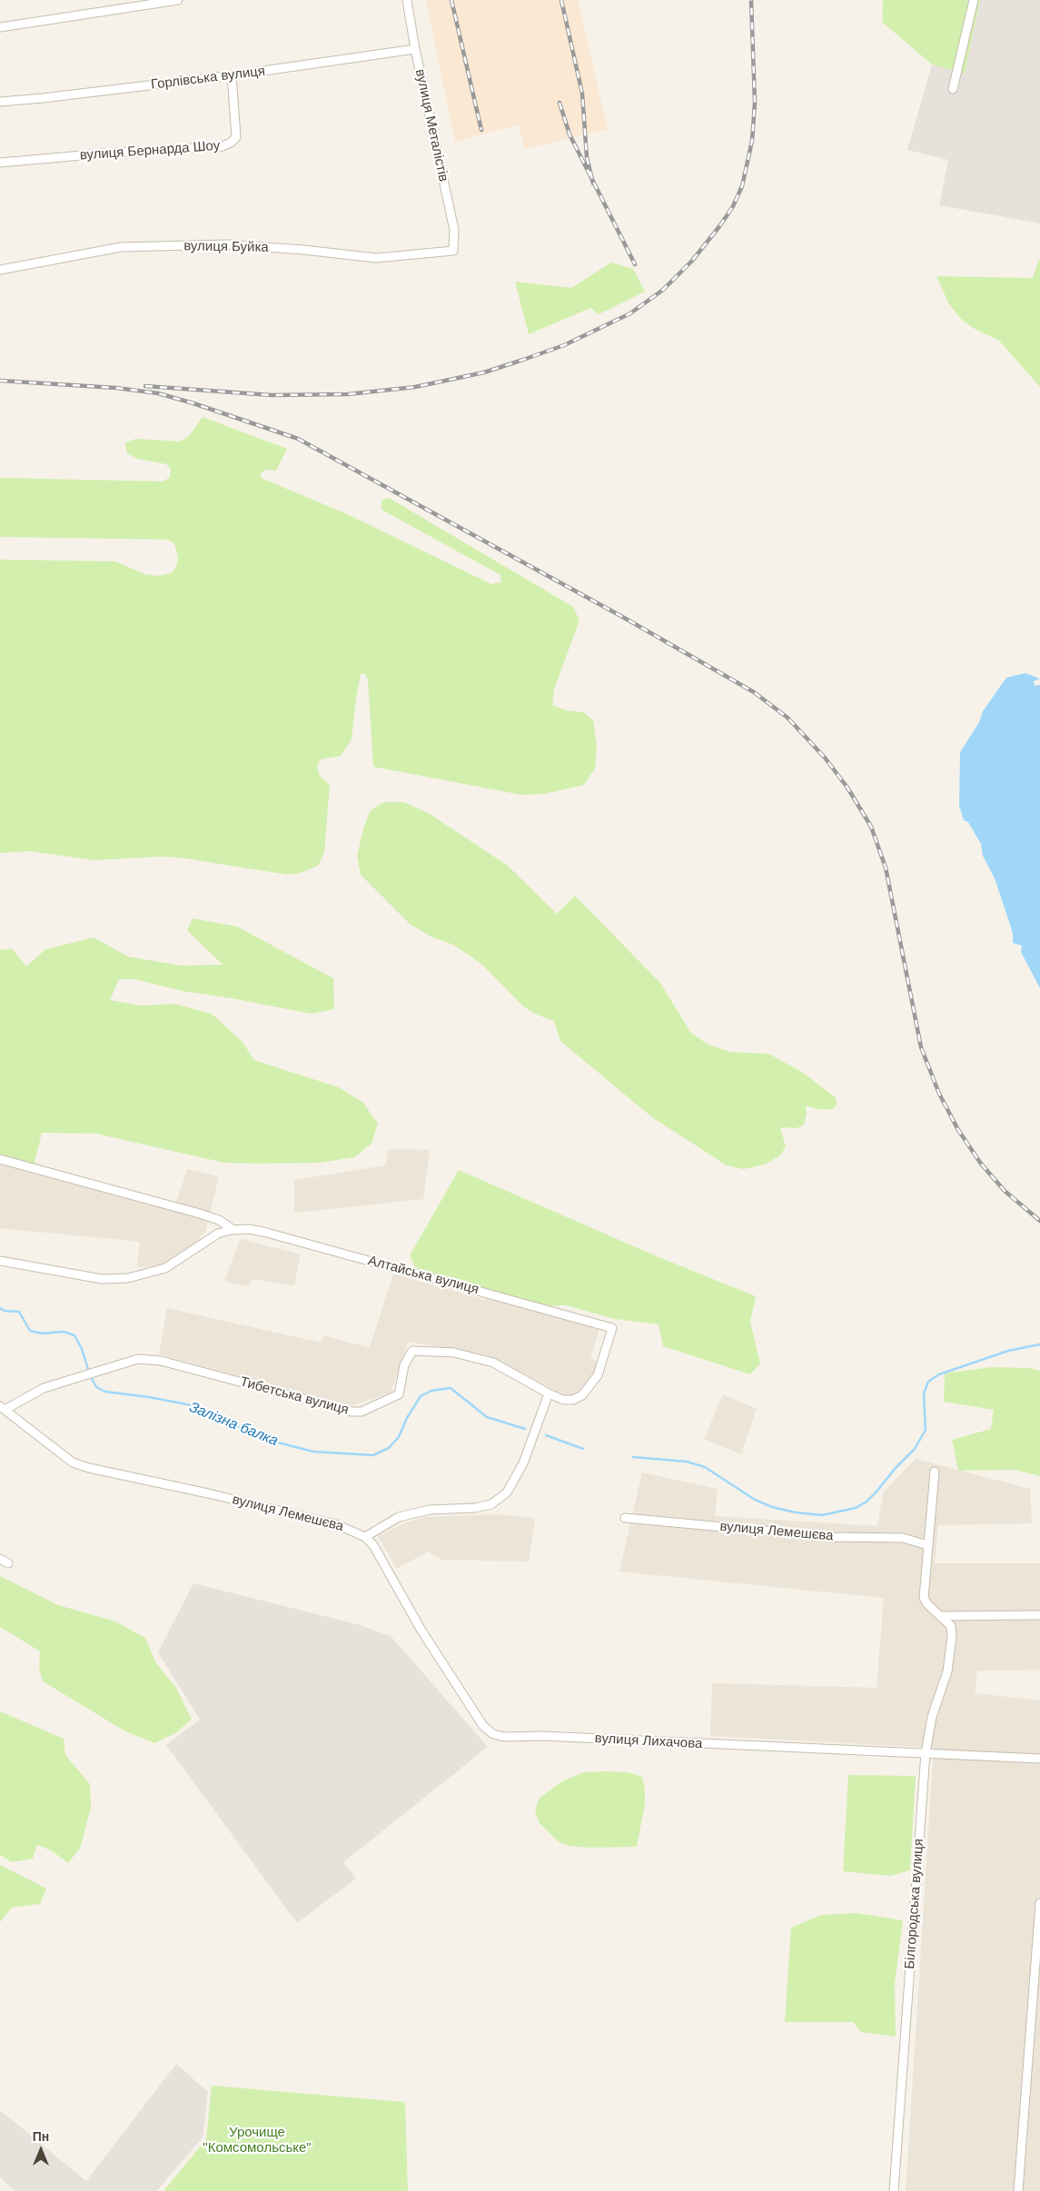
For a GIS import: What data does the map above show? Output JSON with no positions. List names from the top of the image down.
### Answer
{
  "streets": {
    "street": [
      "Горлівська вулиця",
      "вулиця Металістів",
      "вулиця Бернарда Шоу",
      "вулиця Буйка",
      "Алтайська вулиця",
      "Тибетська вулиця",
      "вулиця Лемешєва",
      "вулиця Лихачова",
      "Білгородська вулиця"
    ]
  },
  "crossings": [
    ["Горлівська вулиця", "вулиця Металістів"],
    ["Горлівська вулиця", "вулиця Бернарда Шоу"],
    ["вулиця Металістів", "вулиця Буйка"],
    ["Алтайська вулиця", "Тибетська вулиця"],
    ["Тибетська вулиця", "вулиця Лемешєва"],
    ["вулиця Лемешєва", "вулиця Лихачова"],
    ["вулиця Лихачова", "Білгородська вулиця"]
  ],
  "water": ["Залізна балка"],
  "parks": ["Урочище \"Комсомольське\""],
  "north": "top"
}
